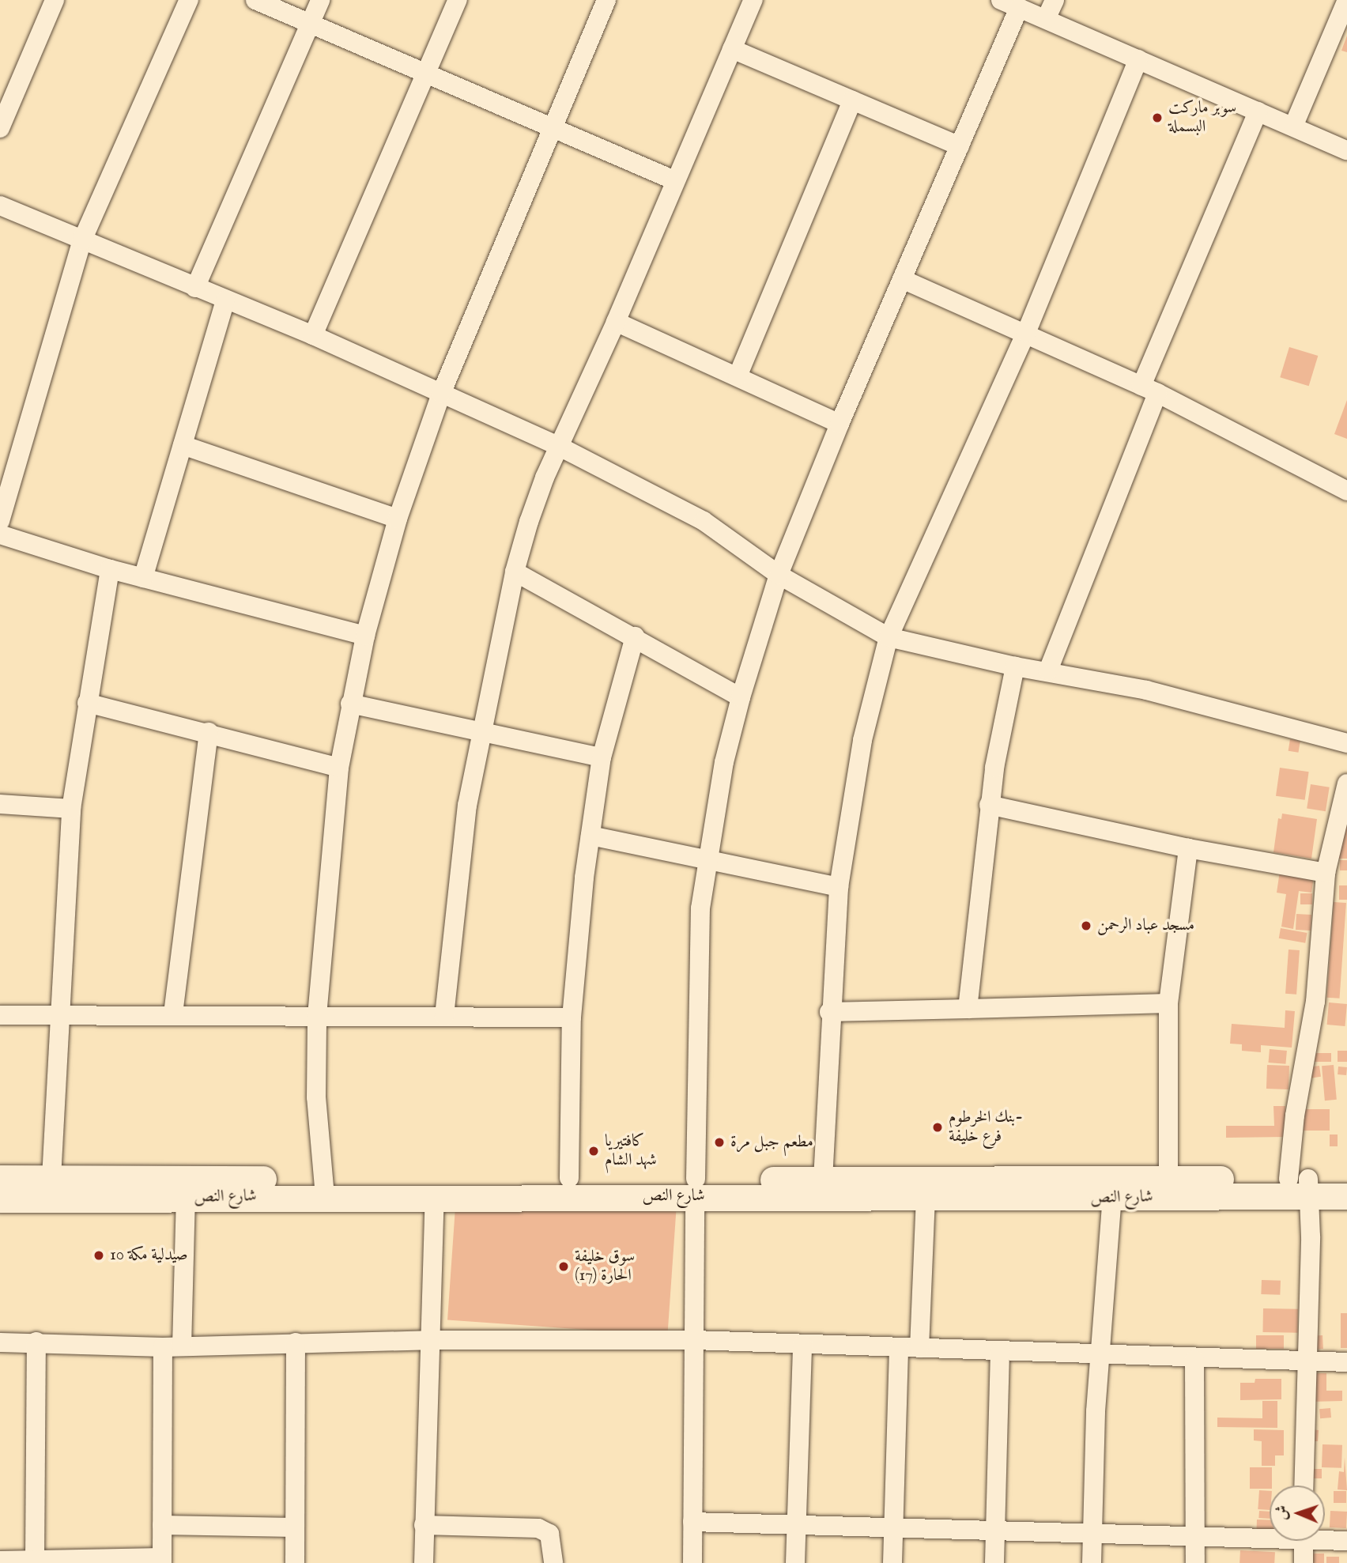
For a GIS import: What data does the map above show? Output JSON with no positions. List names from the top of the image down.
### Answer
{
  "streets": {
    "main road": ["شارع النص"]
  },
  "places": [
    "سوبر ماركت البسملة",
    "مسجد عباد الرحمن",
    "بنك الخرطوم- فرع خليفة",
    "مطعم جبل مرة",
    "كافتيريا شهد الشام",
    "صيدلية مكة 10",
    "سوق خليفة الحارة (17)"
  ],
  "north": "left"
}
